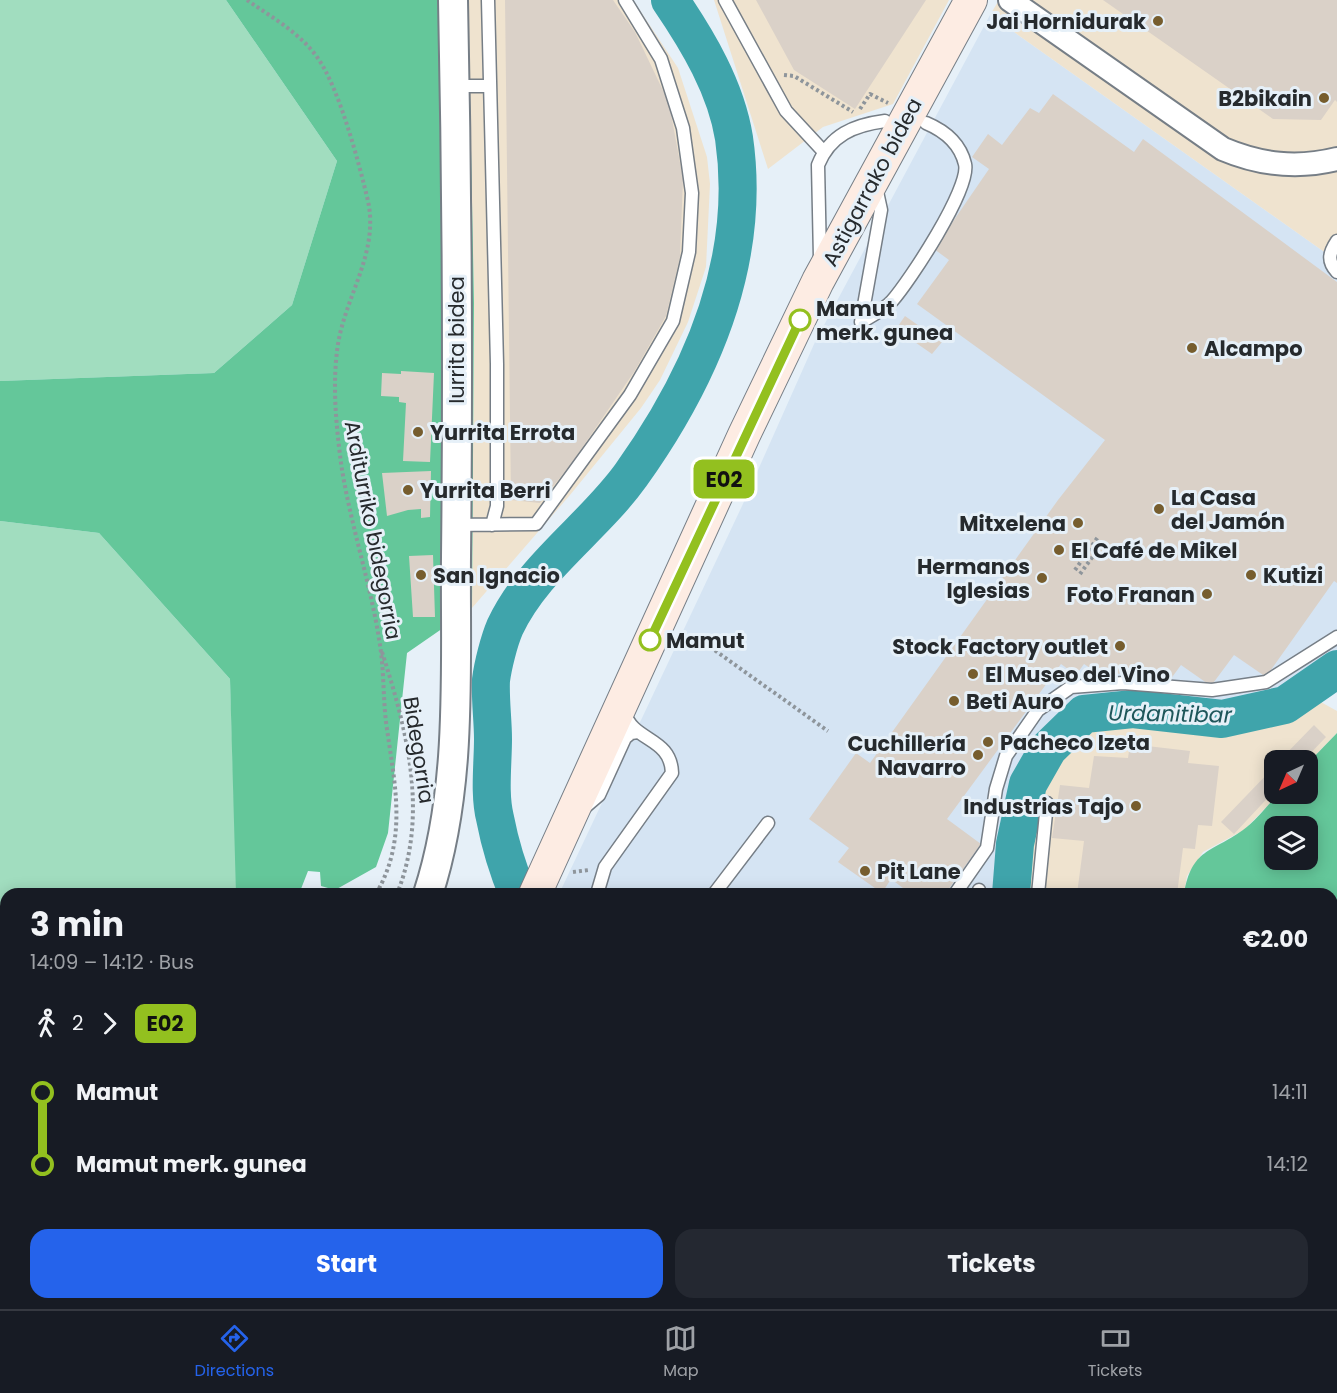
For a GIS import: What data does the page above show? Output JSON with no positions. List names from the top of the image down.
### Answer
{
  "streets": {
    "main road": ["Astigarrako bidea"],
    "street": ["Iurrita bidea"],
    "path": ["Arditurriko bidegorria", "Bidegorria"]
  },
  "crossings": [
    ["Arditurriko bidegorria", "Bidegorria"]
  ],
  "water": ["Urdanitibar"],
  "places": [
    "Jai Hornidurak",
    "B2bikain",
    "Mamut merk. gunea",
    "Alcampo",
    "Yurrita Errota",
    "Yurrita Berri",
    "La Casa del Jamón",
    "Mitxelena",
    "El Café de Mikel",
    "San Ignacio",
    "Kutizi",
    "Hermanos Iglesias",
    "Foto Franan",
    "Mamut",
    "Stock Factory outlet",
    "El Museo del Vino",
    "Beti Auro",
    "Pacheco Izeta",
    "Cuchillería Navarro",
    "Industrias Tajo",
    "Pit Lane"
  ],
  "lines": ["bus line E02"],
  "north": "bottom left",
  "page": {
    "on_map": "E02",
    "heading": ["3 min", "14:09 – 14:12 · Bus", "€2.00"],
    "legs": ["2", "E02"],
    "list": [
      {
        "name": "Mamut",
        "value": "14:11"
      },
      {
        "name": "Mamut merk. gunea",
        "value": "14:12"
      }
    ],
    "buttons": ["Start", "Tickets"],
    "tabs": ["Directions", "Map", "Tickets"]
  }
}
